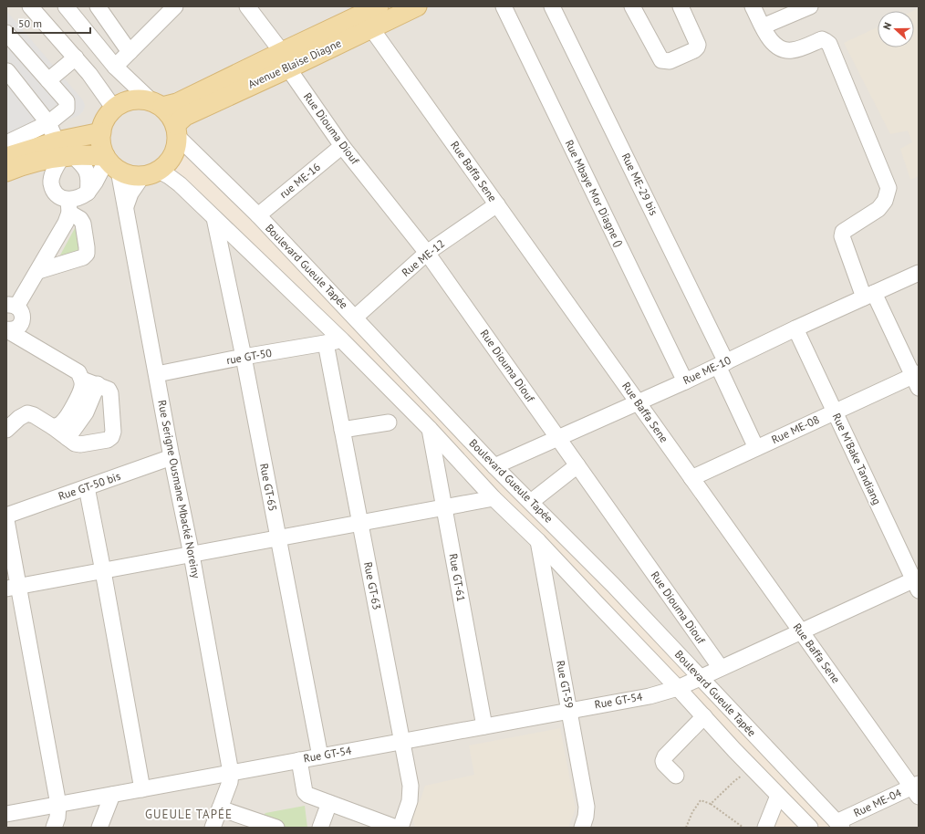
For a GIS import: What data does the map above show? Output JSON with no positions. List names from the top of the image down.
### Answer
{
  "streets": {
    "main road": ["Avenue Blaise Diagne"],
    "street": [
      "Rue Diouma Diouf",
      "Rue Baffa Sene",
      "rue ME-16",
      "Rue ME-29 bis",
      "Rue Mbaye Mor Diagne ()",
      "Rue ME-12",
      "Boulevard Gueule Tapée",
      "rue GT-50",
      "Rue ME-10",
      "Rue ME-08",
      "Rue M'Bake Tandiang",
      "Rue GT-50 bis",
      "Rue GT-65",
      "Rue Serigne Ousmane Mbacké Noreiny",
      "Rue GT-61",
      "Rue GT-63",
      "Rue GT-59",
      "Rue GT-54",
      "Rue ME-04"
    ]
  },
  "crossings": [
    ["Avenue Blaise Diagne", "Rue Diouma Diouf"],
    ["Avenue Blaise Diagne", "Rue Baffa Sene"],
    ["Avenue Blaise Diagne", "Boulevard Gueule Tapée"],
    ["Rue Diouma Diouf", "rue ME-16"],
    ["Rue Diouma Diouf", "Rue ME-12"],
    ["Rue Diouma Diouf", "Rue ME-10"],
    ["Rue Baffa Sene", "Rue ME-12"],
    ["Rue Baffa Sene", "Rue ME-10"],
    ["Rue Baffa Sene", "Rue ME-08"],
    ["Rue Baffa Sene", "Rue ME-04"],
    ["rue ME-16", "Boulevard Gueule Tapée"],
    ["Rue ME-29 bis", "Rue ME-10"],
    ["Rue ME-29 bis", "Rue ME-08"],
    ["Rue Mbaye Mor Diagne ()", "Rue ME-10"],
    ["Rue ME-12", "Boulevard Gueule Tapée"],
    ["Boulevard Gueule Tapée", "rue GT-50"],
    ["Boulevard Gueule Tapée", "Rue ME-10"],
    ["Boulevard Gueule Tapée", "Rue GT-65"],
    ["Boulevard Gueule Tapée", "Rue GT-61"],
    ["Boulevard Gueule Tapée", "Rue GT-59"],
    ["Boulevard Gueule Tapée", "Rue GT-54"],
    ["Boulevard Gueule Tapée", "Rue ME-04"],
    ["rue GT-50", "Rue GT-65"],
    ["rue GT-50", "Rue Serigne Ousmane Mbacké Noreiny"],
    ["rue GT-50", "Rue GT-63"],
    ["Rue ME-10", "Rue M'Bake Tandiang"],
    ["Rue ME-08", "Rue M'Bake Tandiang"],
    ["Rue GT-50 bis", "Rue Serigne Ousmane Mbacké Noreiny"],
    ["Rue GT-65", "Rue GT-54"],
    ["Rue Serigne Ousmane Mbacké Noreiny", "Rue GT-54"],
    ["Rue GT-61", "Rue GT-54"],
    ["Rue GT-63", "Rue GT-54"],
    ["Rue GT-59", "Rue GT-54"]
  ],
  "districts": ["GUEULE TAPÉE"],
  "scale_bar": "50 m",
  "north": "left"
}
